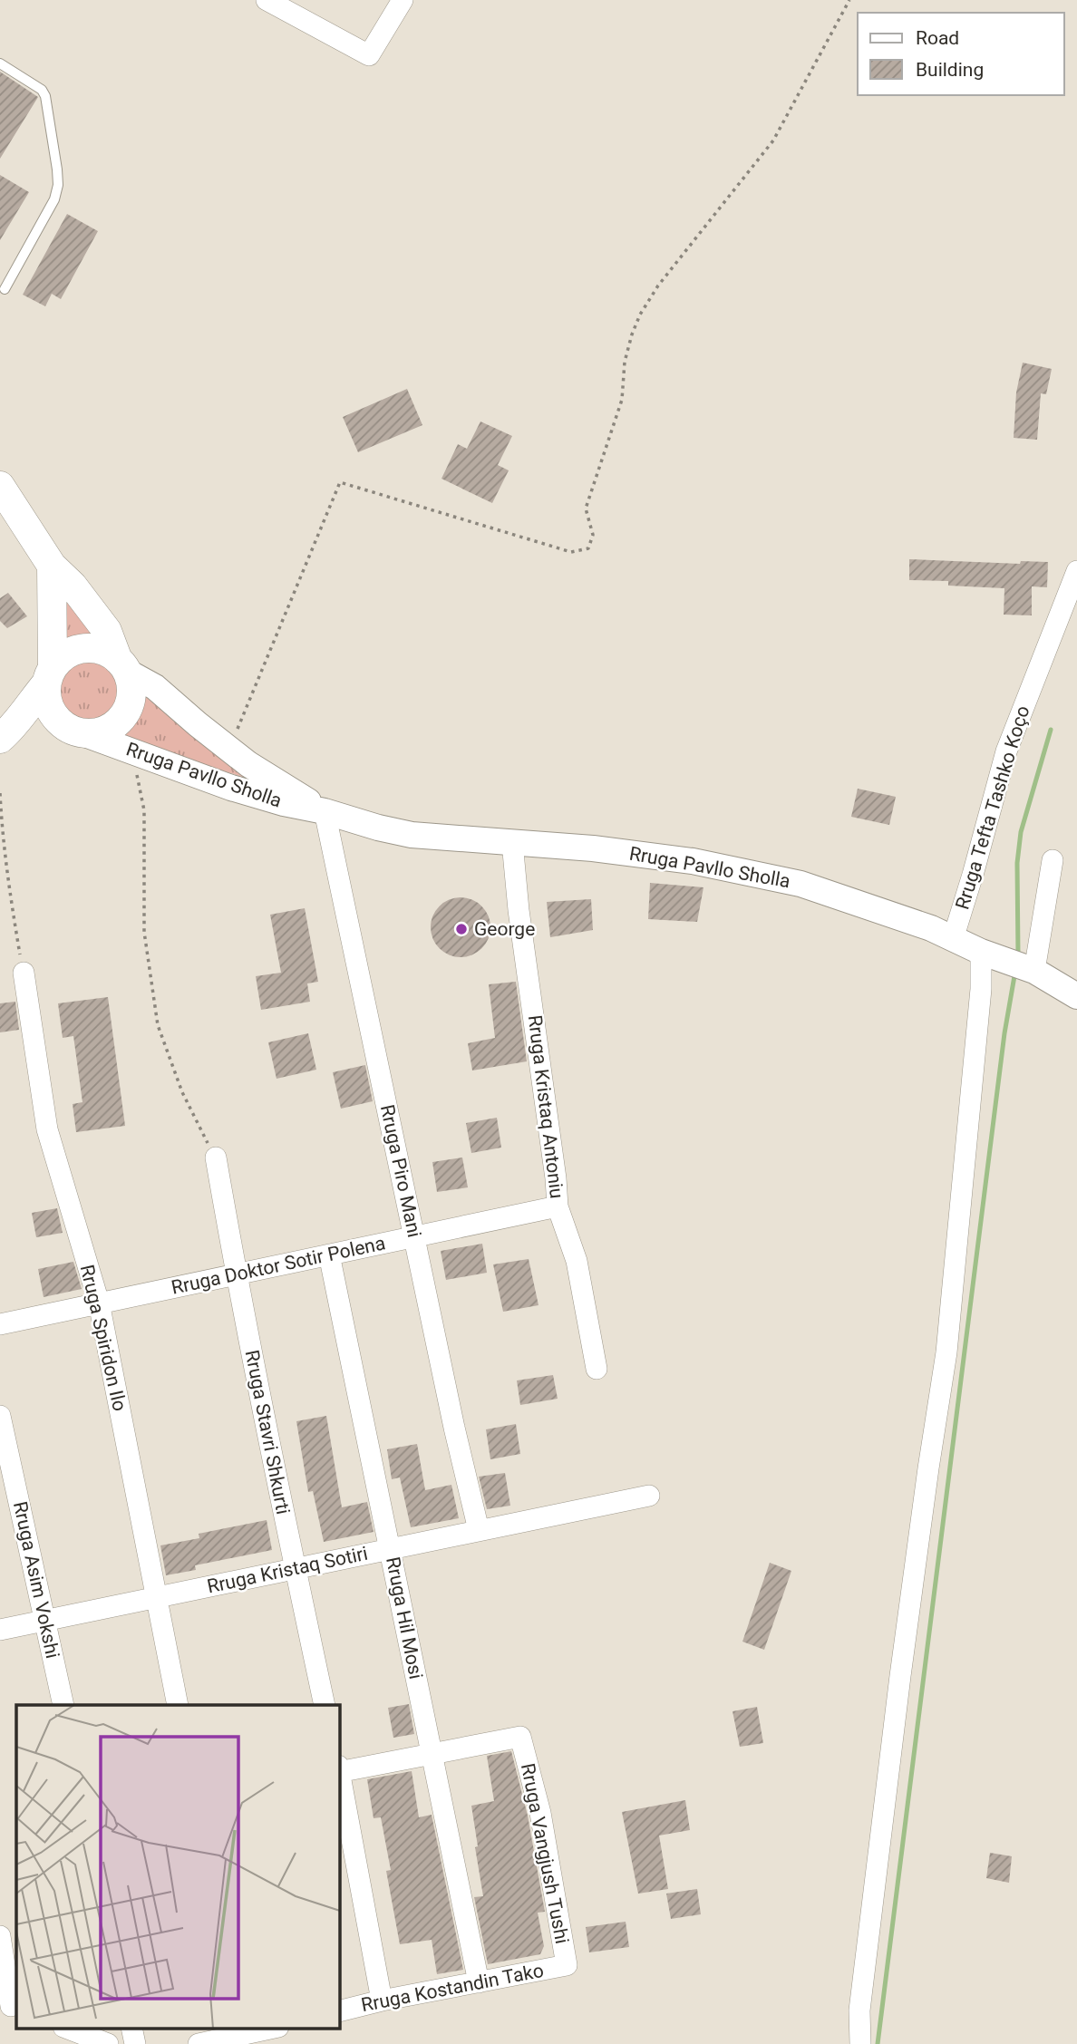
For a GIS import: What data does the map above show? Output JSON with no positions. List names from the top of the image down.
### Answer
{
  "streets": {
    "street": [
      "Rruga Pavllo Sholla",
      "Rruga Tefta Tashko Koço",
      "Rruga Kristaq Antoniu",
      "Rruga Piro Mani",
      "Rruga Doktor Sotir Polena",
      "Rruga Spiridon Ilo",
      "Rruga Stavri Shkurti",
      "Rruga Kristaq Sotiri",
      "Rruga Asim Vokshi",
      "Rruga Hil Mosi",
      "Rruga Vangjush Tushi",
      "Rruga Kostandin Tako"
    ]
  },
  "crossings": [
    ["Rruga Pavllo Sholla", "Rruga Tefta Tashko Koço"],
    ["Rruga Pavllo Sholla", "Rruga Kristaq Antoniu"],
    ["Rruga Pavllo Sholla", "Rruga Piro Mani"],
    ["Rruga Kristaq Antoniu", "Rruga Doktor Sotir Polena"],
    ["Rruga Piro Mani", "Rruga Doktor Sotir Polena"],
    ["Rruga Piro Mani", "Rruga Kristaq Sotiri"],
    ["Rruga Doktor Sotir Polena", "Rruga Spiridon Ilo"],
    ["Rruga Doktor Sotir Polena", "Rruga Stavri Shkurti"],
    ["Rruga Doktor Sotir Polena", "Rruga Hil Mosi"],
    ["Rruga Spiridon Ilo", "Rruga Kristaq Sotiri"],
    ["Rruga Stavri Shkurti", "Rruga Kristaq Sotiri"],
    ["Rruga Kristaq Sotiri", "Rruga Asim Vokshi"],
    ["Rruga Kristaq Sotiri", "Rruga Hil Mosi"],
    ["Rruga Hil Mosi", "Rruga Vangjush Tushi"],
    ["Rruga Hil Mosi", "Rruga Kostandin Tako"],
    ["Rruga Vangjush Tushi", "Rruga Kostandin Tako"]
  ],
  "places": ["George"],
  "legend": ["Road", "Building"]
}
